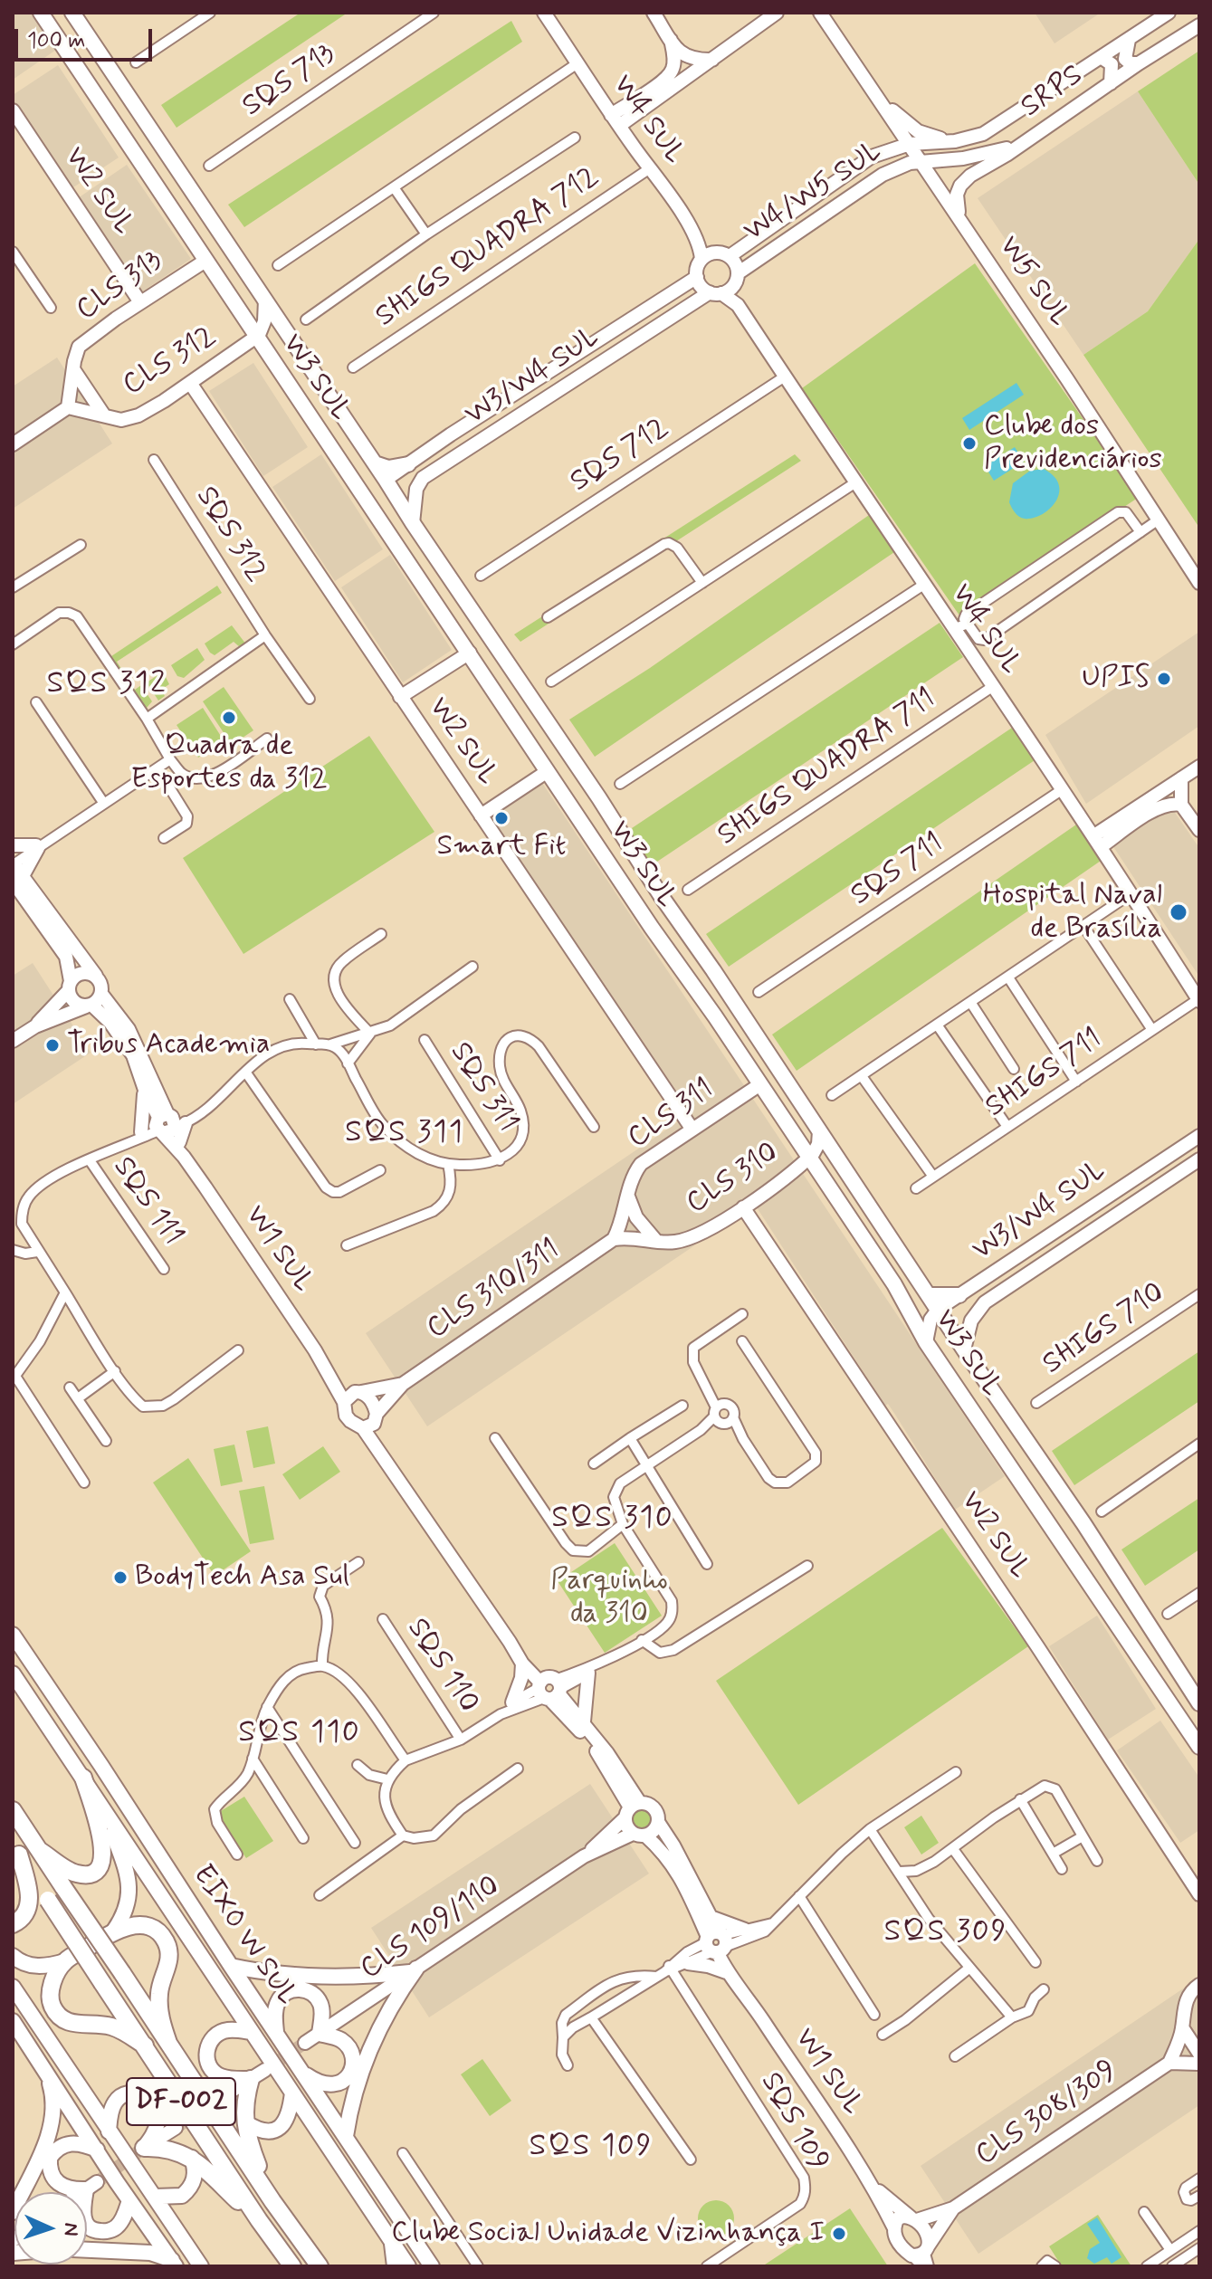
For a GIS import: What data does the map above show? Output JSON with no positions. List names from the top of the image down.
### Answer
{
  "streets": {
    "highway": ["DF-002"],
    "main road": ["W3 SUL", "EIXO W SUL"],
    "street": [
      "SQS 713",
      "SRPS",
      "W4 SUL",
      "W2 SUL",
      "W4/W5 SUL",
      "SHIGS QUADRA 712",
      "W5 SUL",
      "CLS 313",
      "CLS 312",
      "W3/W4 SUL",
      "SQS 712",
      "SQS 312",
      "SHIGS QUADRA 711",
      "SQS 711",
      "SHIGS 711",
      "SQS 311",
      "CLS 311",
      "CLS 310",
      "SQS 111",
      "W1 SUL",
      "CLS 310/311",
      "SHIGS 710",
      "SQS 110",
      "CLS 109/110",
      "CLS 308/309",
      "SQS 109"
    ]
  },
  "crossings": [
    ["SRPS", "W4/W5 SUL"],
    ["SRPS", "W5 SUL"],
    ["W4 SUL", "W4/W5 SUL"],
    ["W4 SUL", "SHIGS QUADRA 712"],
    ["W4 SUL", "W3/W4 SUL"],
    ["W4 SUL", "SQS 712"],
    ["W4 SUL", "SHIGS QUADRA 711"],
    ["W4 SUL", "SQS 711"],
    ["W4 SUL", "SHIGS 711"],
    ["W2 SUL", "CLS 313"],
    ["W2 SUL", "CLS 312"],
    ["W2 SUL", "CLS 311"],
    ["W2 SUL", "CLS 310"],
    ["W4/W5 SUL", "W5 SUL"],
    ["W4/W5 SUL", "W3/W4 SUL"],
    ["CLS 313", "CLS 312"],
    ["CLS 313", "W3 SUL"],
    ["CLS 312", "W3 SUL"],
    ["W3/W4 SUL", "W3 SUL"],
    ["W3 SUL", "CLS 311"],
    ["W3 SUL", "CLS 310"],
    ["CLS 311", "CLS 310"],
    ["CLS 311", "CLS 310/311"],
    ["CLS 310", "CLS 310/311"],
    ["SQS 111", "W1 SUL"],
    ["W1 SUL", "CLS 310/311"],
    ["W1 SUL", "CLS 109/110"],
    ["W1 SUL", "CLS 308/309"]
  ],
  "districts": [
    "SQS 312",
    "SQS 311",
    "SQS 310",
    "SQS 110",
    "SQS 309",
    "SQS 109"
  ],
  "parks": ["Parquinho da 310"],
  "places": [
    "Clube dos Previdenciários",
    "UPIS",
    "Quadra de Esportes da 312",
    "Smart Fit",
    "Hospital Naval de Brasília",
    "Tribus Academia",
    "BodyTech Asa Sul",
    "Clube Social Unidade Vizinhança I"
  ],
  "scale_bar": "100 m",
  "north": "right"
}
